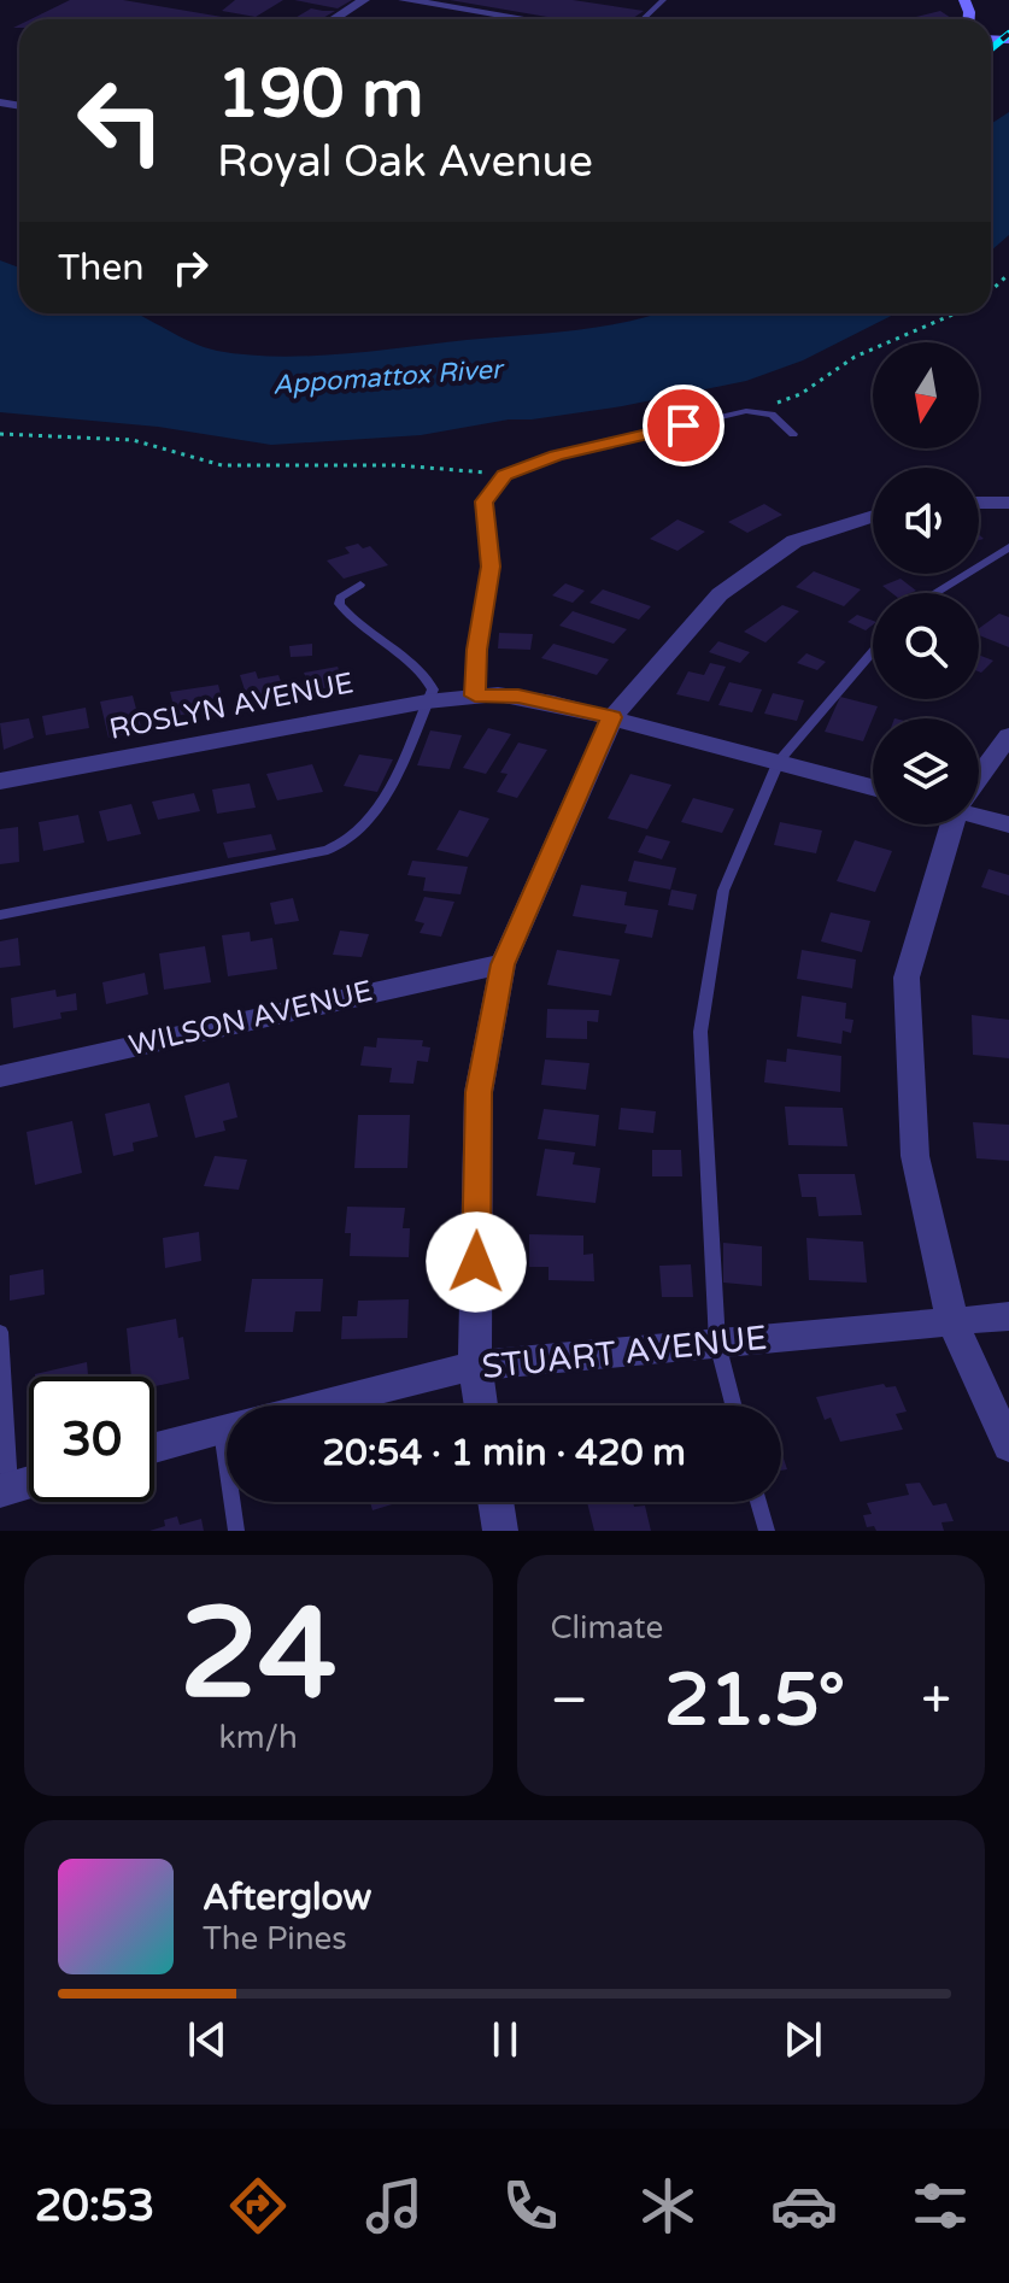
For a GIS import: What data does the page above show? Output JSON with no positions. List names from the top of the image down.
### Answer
{
  "streets": {
    "street": ["ROSLYN AVENUE", "WILSON AVENUE", "STUART AVENUE"]
  },
  "water": ["Appomattox River"],
  "north": "bottom",
  "page": {
    "turn": ["190 m", "Royal Oak Avenue"],
    "then": "Then",
    "limit": "30",
    "trip": "20:54 · 1 min · 420 m",
    "tile": [
      ["24", "km/h"],
      "Climate"
    ],
    "heat": ["−", "21.5°", "+"],
    "song": ["Afterglow", "The Pines"],
    "tabs": "20:53"
  }
}
